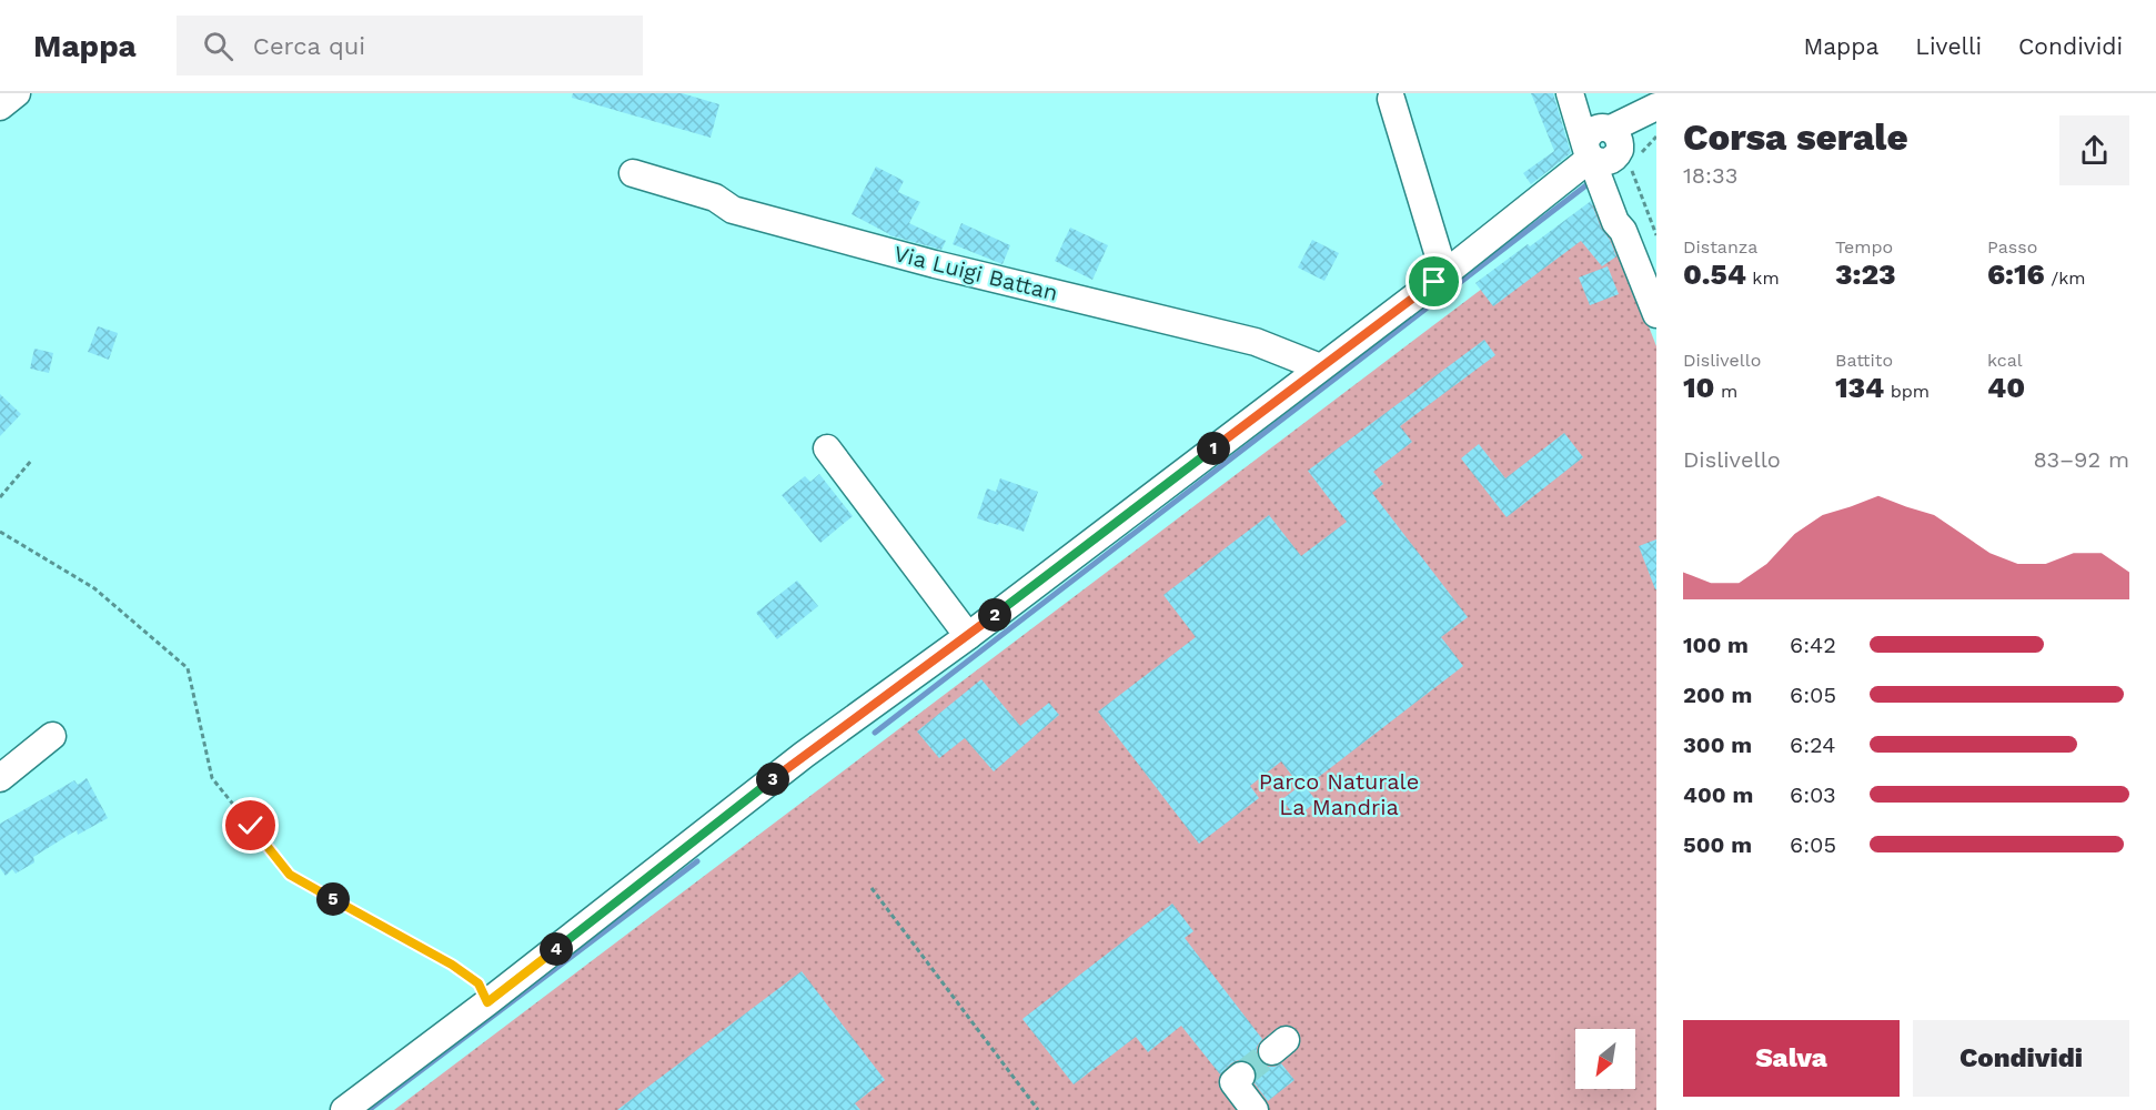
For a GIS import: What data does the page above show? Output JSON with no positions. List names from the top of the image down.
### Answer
{
  "streets": {
    "street": ["Via Luigi Battan"]
  },
  "parks": ["Parco Naturale La Mandria"],
  "north": "bottom left",
  "page": {
    "header": "Mappa",
    "search": "Cerca qui",
    "nav": ["Mappa", "Livelli", "Condividi"],
    "heading": ["Corsa serale", "18:33"],
    "stats": [
      ["Distanza", "0.54 km"],
      ["Tempo", "3:23"],
      ["Passo", "6:16 /km"],
      ["Dislivello", "10 m"],
      ["Battito", "134 bpm"],
      ["kcal", "40"]
    ],
    "pins": [
      "1",
      "2",
      "3",
      "5",
      "4"
    ],
    "chart": ["Dislivello", "83–92 m"],
    "list": [
      {
        "name": "100 m",
        "note": "6:42"
      },
      {
        "name": "200 m",
        "note": "6:05"
      },
      {
        "name": "300 m",
        "note": "6:24"
      },
      {
        "name": "400 m",
        "note": "6:03"
      },
      {
        "name": "500 m",
        "note": "6:05"
      }
    ],
    "buttons": ["Salva", "Condividi"]
  }
}
